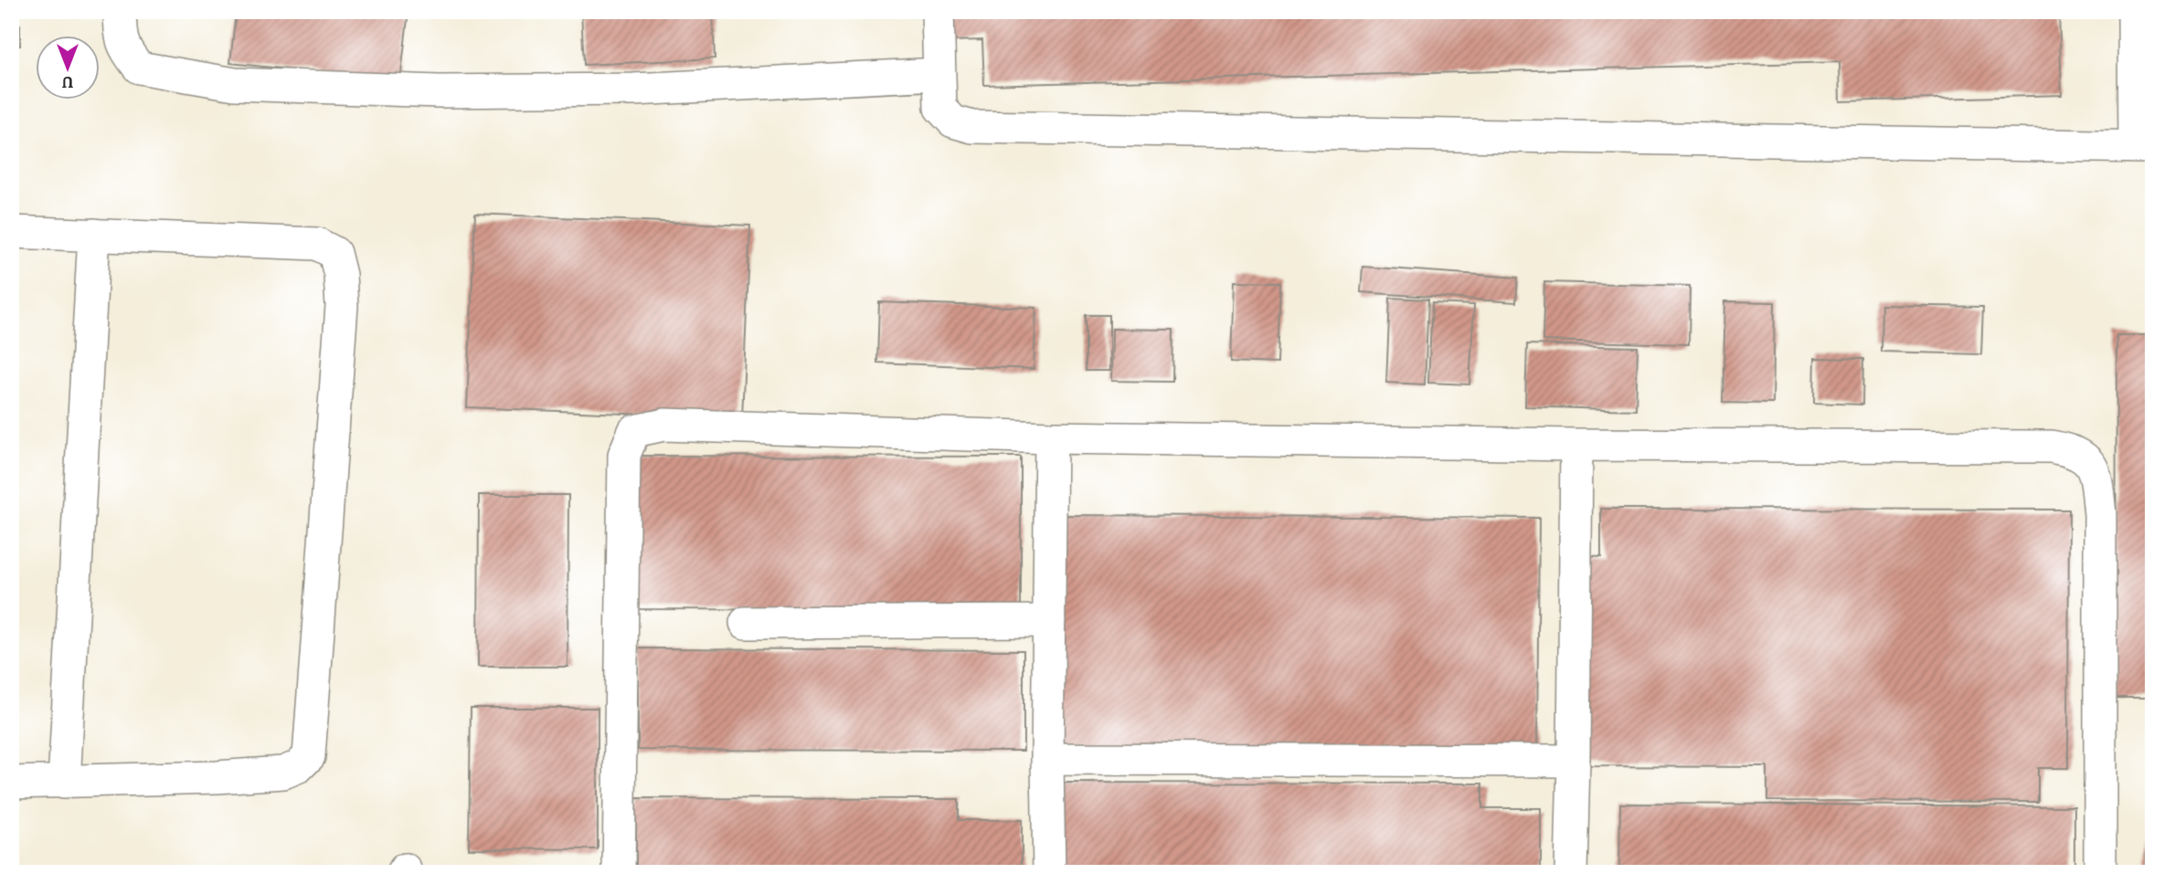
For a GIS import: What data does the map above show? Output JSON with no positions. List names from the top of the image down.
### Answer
{
  "north": "bottom"
}
